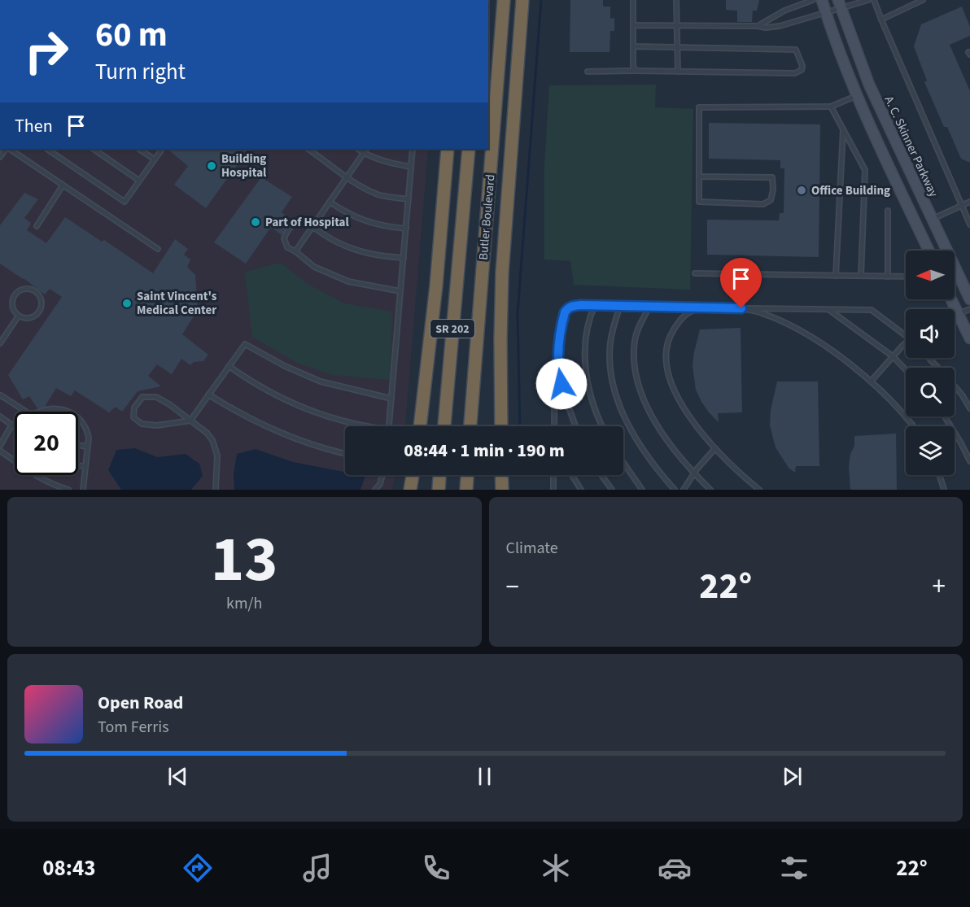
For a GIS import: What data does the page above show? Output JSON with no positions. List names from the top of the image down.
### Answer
{
  "streets": {
    "highway": ["Butler Boulevard", "SR 202"],
    "main road": ["A. C. Skinner Parkway"]
  },
  "places": [
    "Building Hospital",
    "Office Building",
    "Part of Hospital",
    "Saint Vincent's Medical Center"
  ],
  "north": "left",
  "page": {
    "turn": ["60 m", "Turn right"],
    "then": "Then",
    "limit": "20",
    "trip": "08:44 · 1 min · 190 m",
    "tile": [
      ["13", "km/h"],
      "Climate"
    ],
    "heat": ["−", "22°", "+"],
    "song": ["Open Road", "Tom Ferris"],
    "tabs": ["08:43", "22°"]
  }
}
